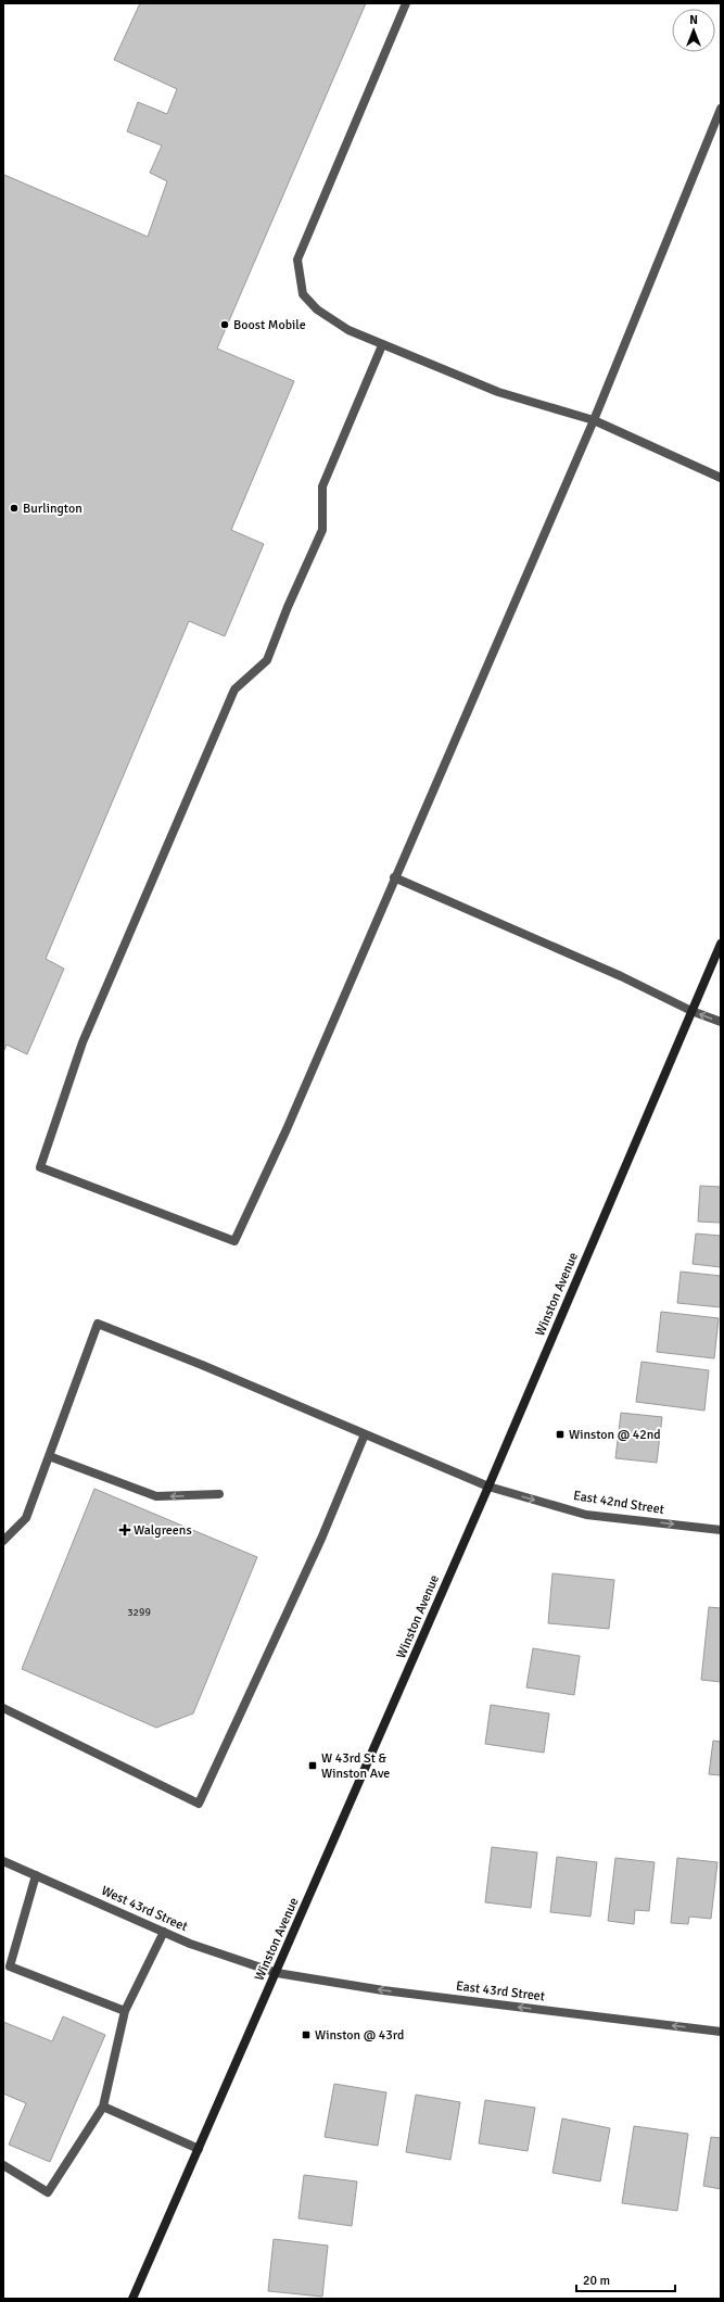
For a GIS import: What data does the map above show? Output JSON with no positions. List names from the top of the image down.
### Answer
{
  "streets": {
    "main road": ["Winston Avenue"],
    "street": ["East 42nd Street", "West 43rd Street", "East 43rd Street"]
  },
  "crossings": [
    ["Winston Avenue", "East 42nd Street"],
    ["Winston Avenue", "West 43rd Street"],
    ["Winston Avenue", "East 43rd Street"],
    ["West 43rd Street", "East 43rd Street"]
  ],
  "one_way": ["East 43rd Street"],
  "places": {
    "other": ["Boost Mobile", "Burlington"],
    "transit": ["Winston @ 42nd", "W 43rd St & Winston Ave", "Winston @ 43rd"],
    "health": ["Walgreens"]
  },
  "house_numbers": ["3299"],
  "scale_bar": "20 m",
  "north": "top"
}
